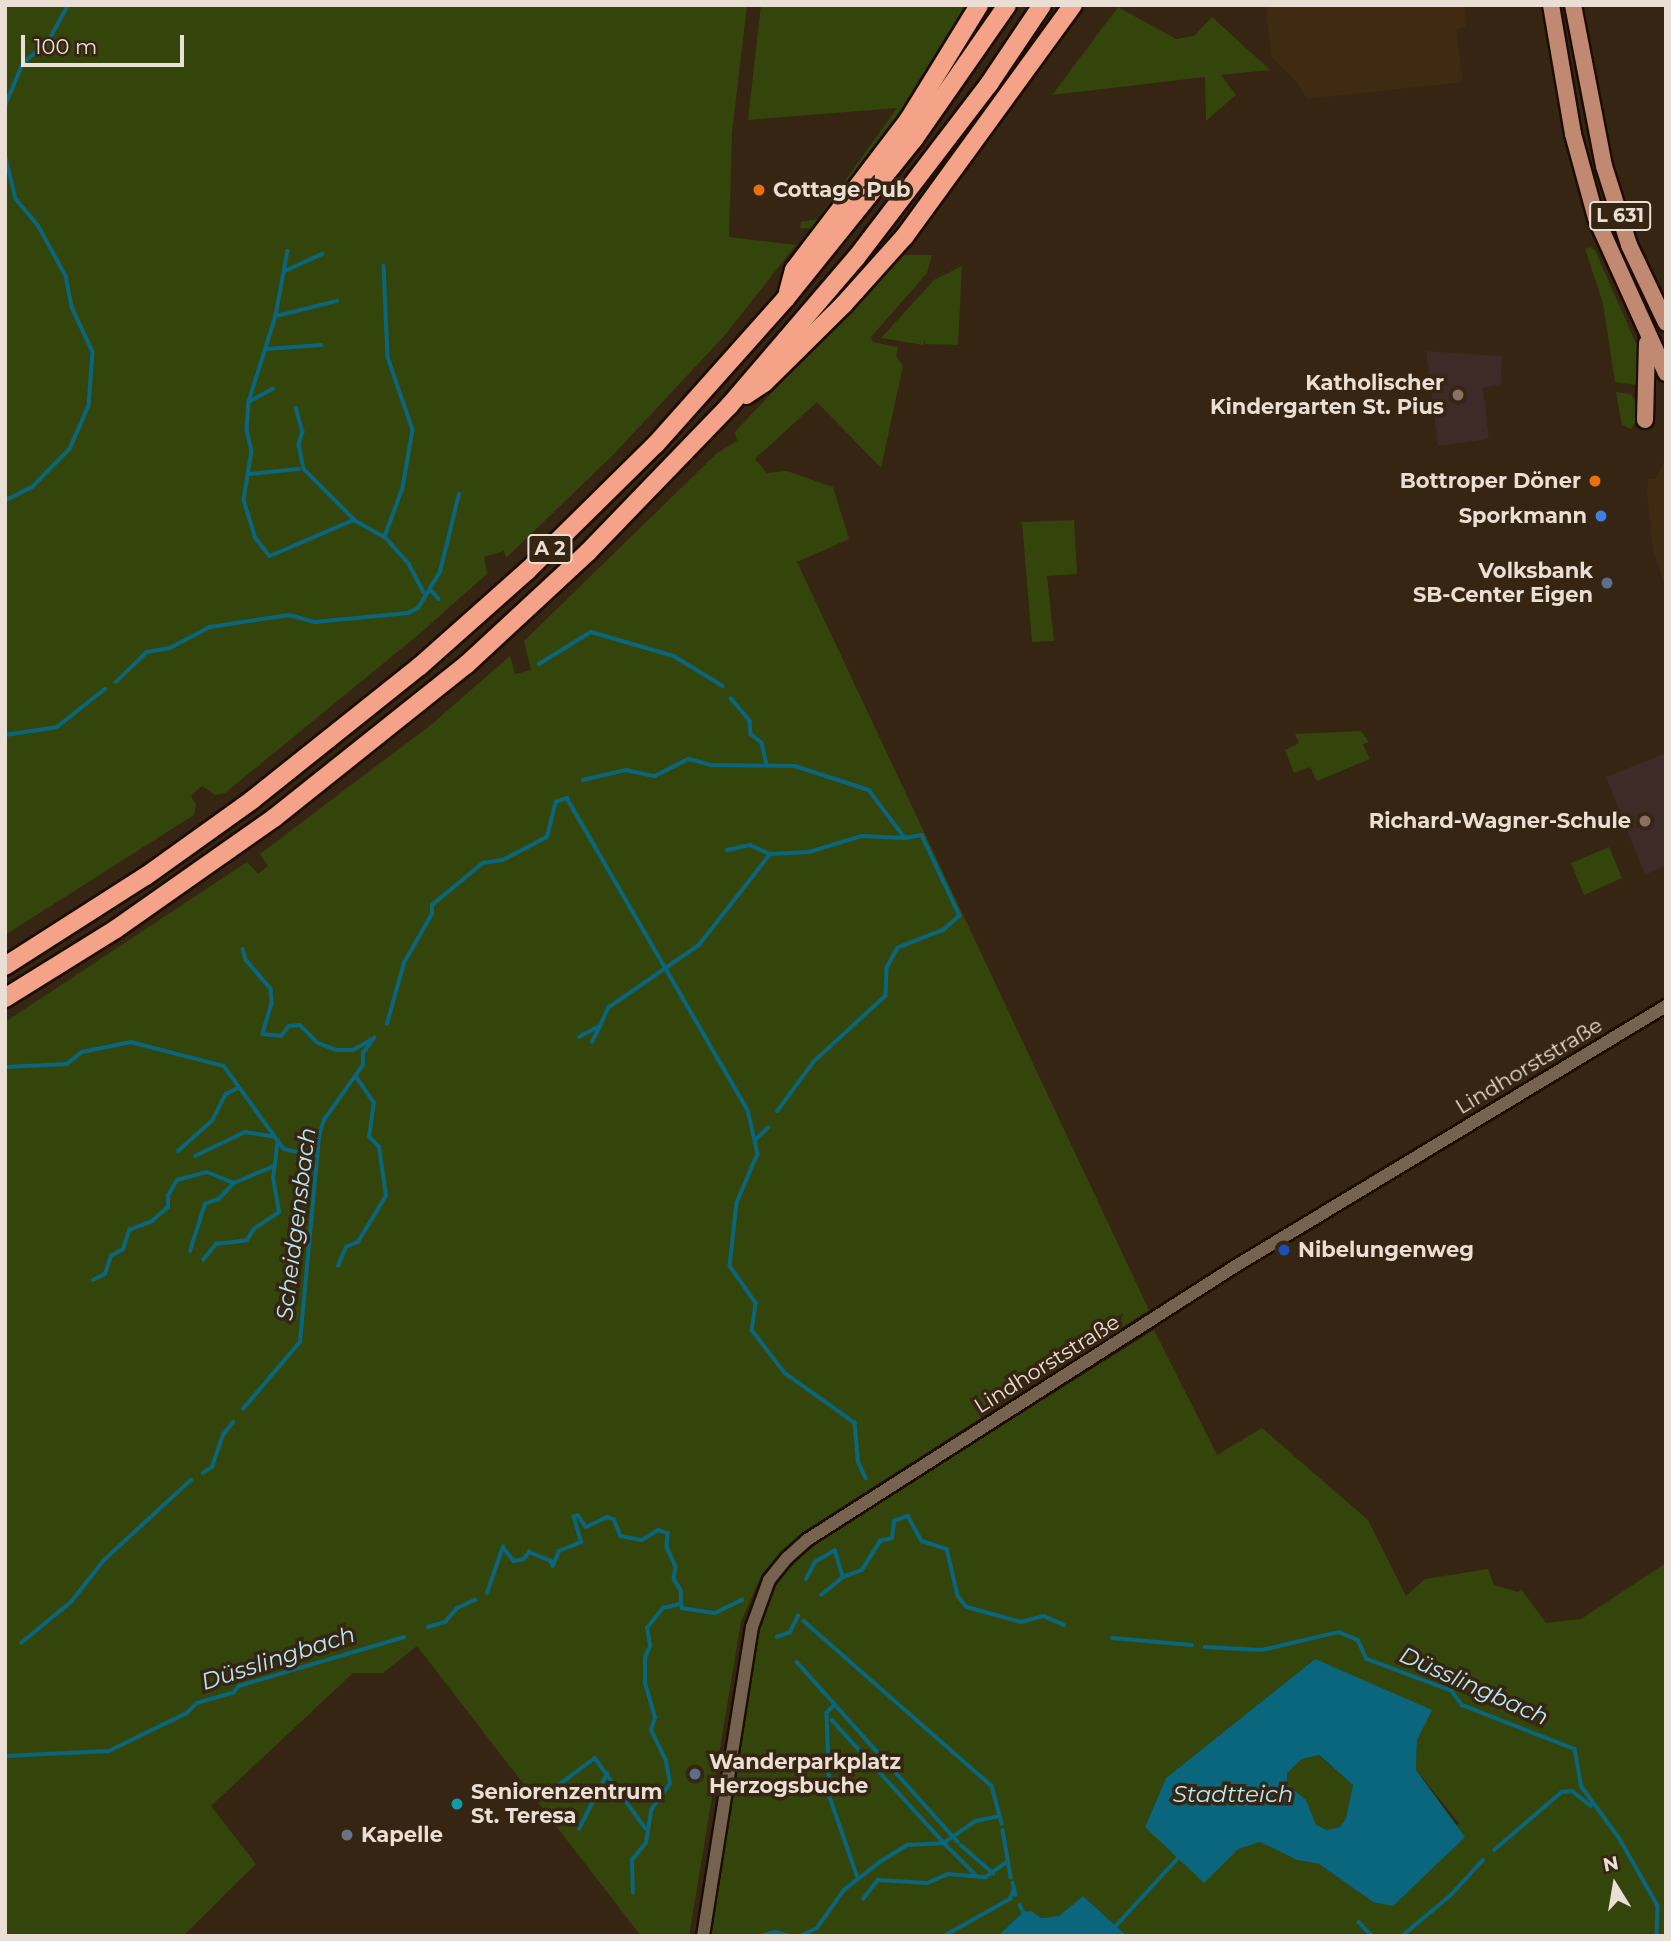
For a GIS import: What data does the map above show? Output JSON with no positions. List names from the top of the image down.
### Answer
{
  "streets": {
    "highway": ["A 2"],
    "main road": ["L 631"],
    "street": ["Lindhorststraße"]
  },
  "water": ["Scheidgensbach", "Düsslingbach", "Stadtteich"],
  "places": [
    "Cottage Pub",
    "Katholischer Kindergarten St. Pius",
    "Bottroper Döner",
    "Sporkmann",
    "Volksbank SB-Center Eigen",
    "Richard-Wagner-Schule",
    "Nibelungenweg",
    "Wanderparkplatz Herzogsbuche",
    "Seniorenzentrum St. Teresa",
    "Kapelle"
  ],
  "scale_bar": "100 m",
  "north": "top"
}
